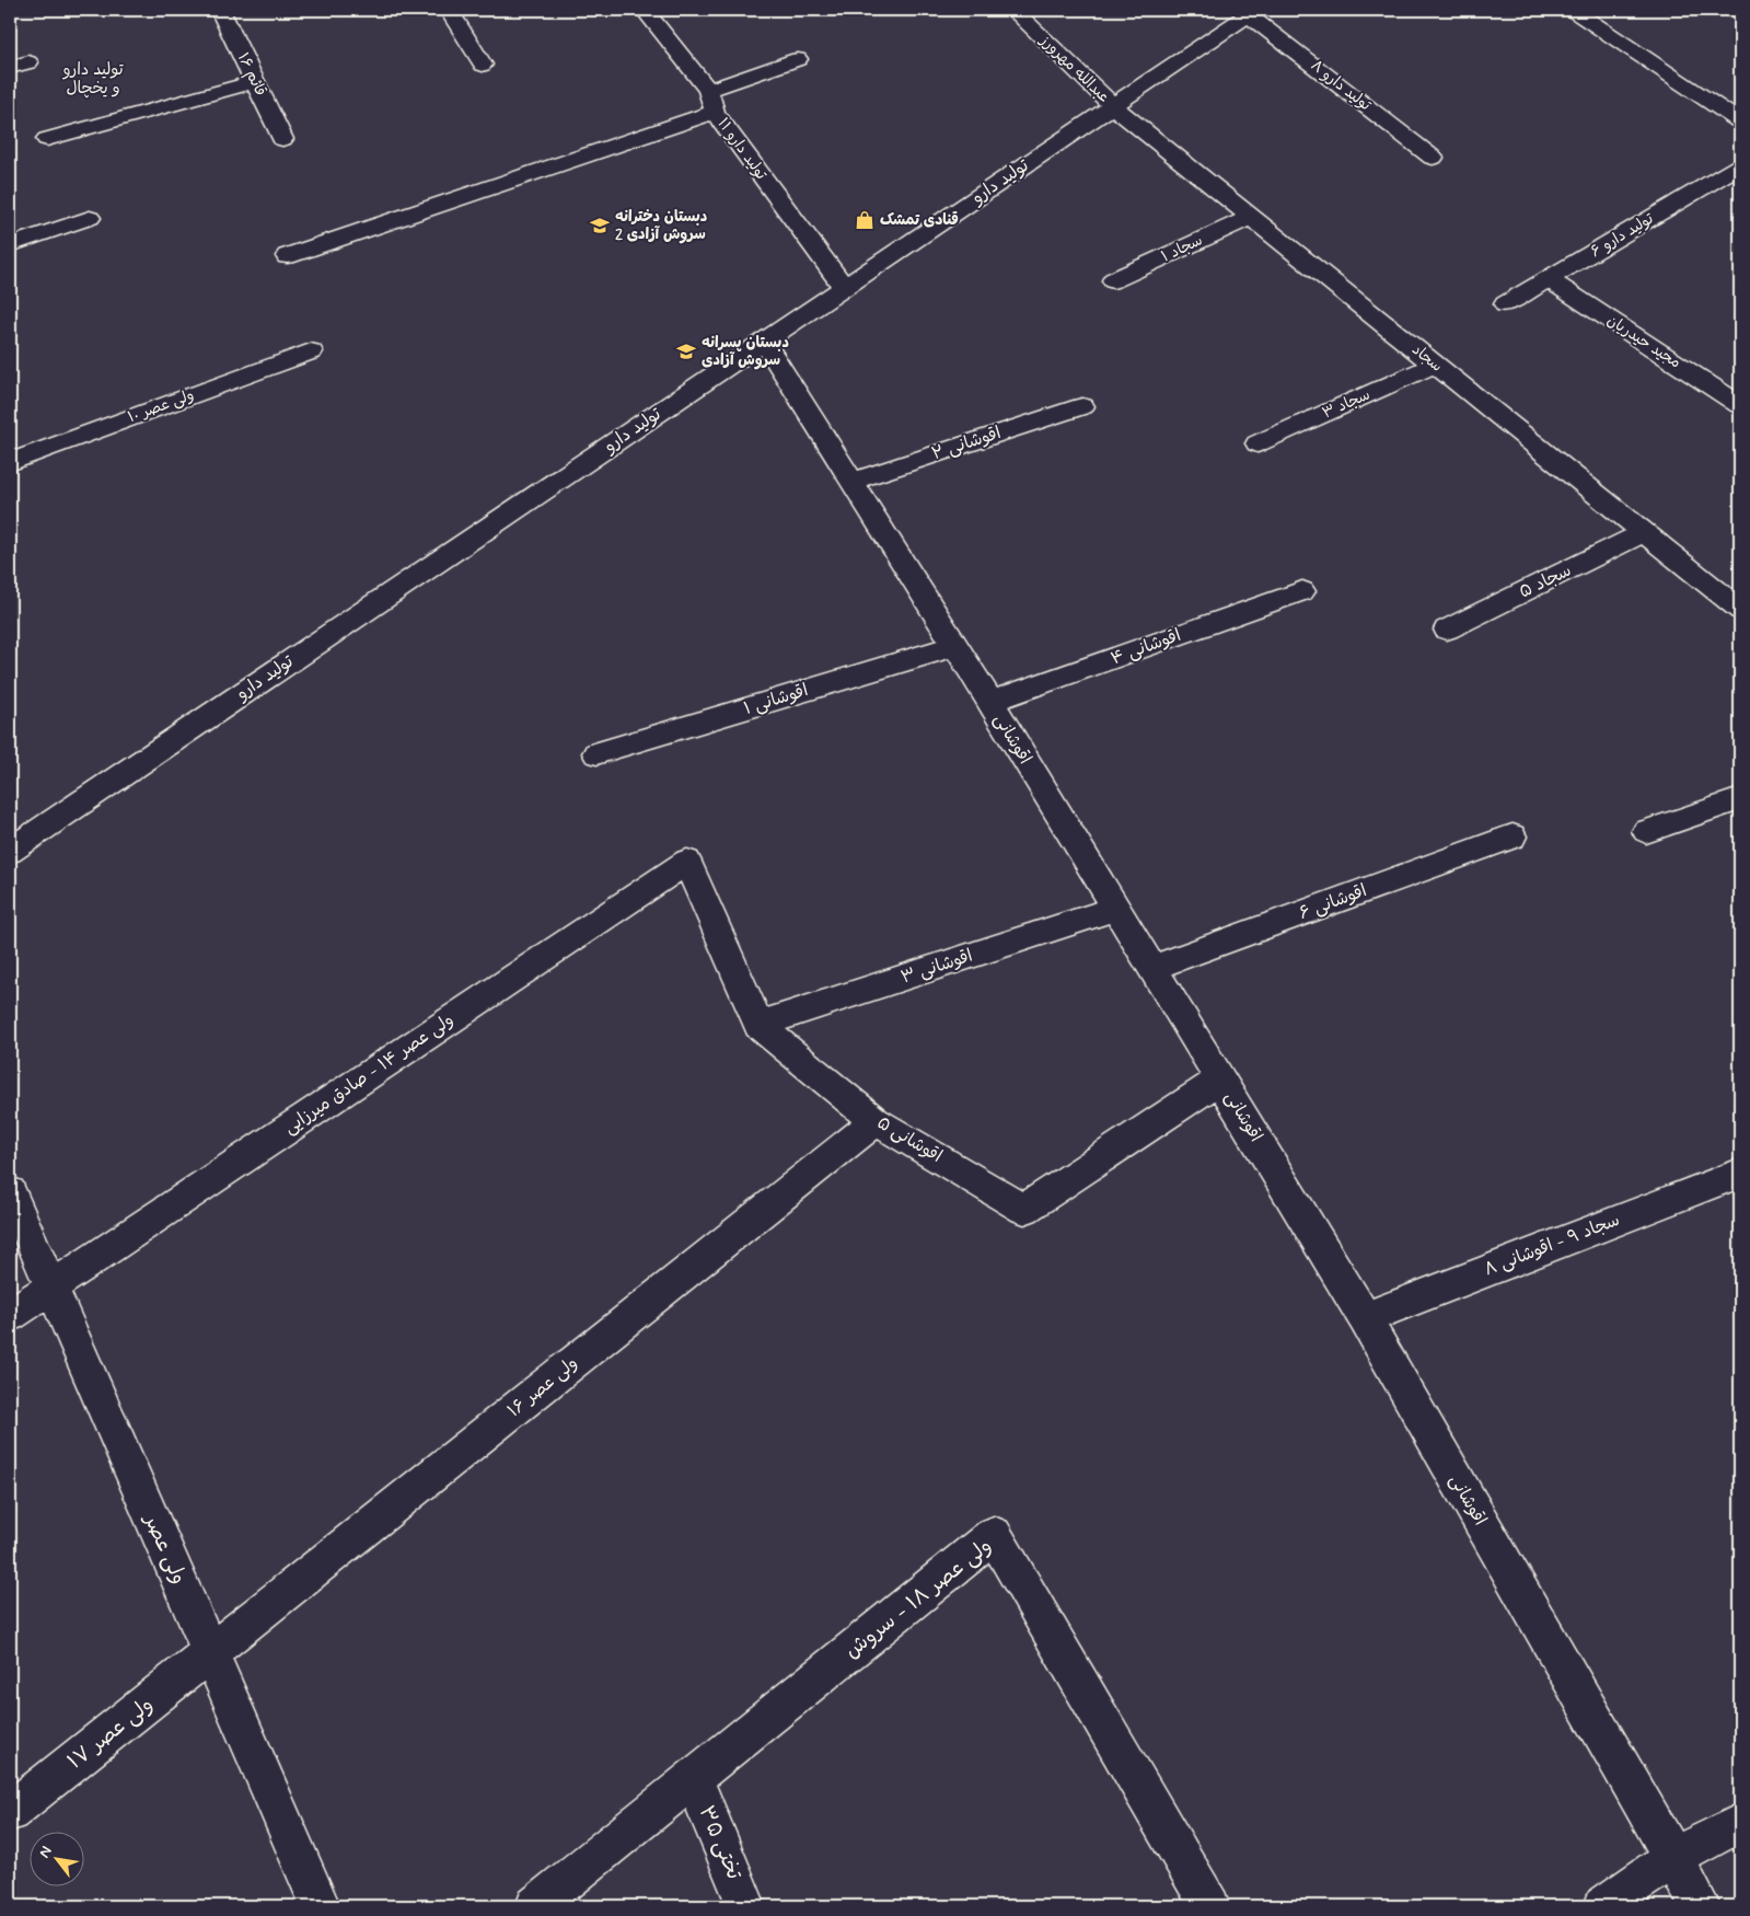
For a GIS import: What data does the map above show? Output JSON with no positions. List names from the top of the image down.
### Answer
{
  "streets": {
    "street": [
      "عبدالله مهرورز",
      "قائم ۱۶",
      "تولید دارو ۸",
      "تولید دارو ۱۱",
      "تولید دارو",
      "تولید دارو ۶",
      "سجاد ۱",
      "مجید حیدریان",
      "سجاد",
      "سجاد ۳",
      "ولی عصر ۱۰",
      "اقوشانی ۲",
      "سجاد ۵",
      "اقوشانی ۴",
      "اقوشانی ۱",
      "اقوشانی",
      "اقوشانی ۶",
      "اقوشانی ۳",
      "ولی عصر ۱۴ - صادق میرزایی",
      "اقوشانی ۵",
      "سجاد ۹ - اقوشانی ۸",
      "ولی عصر ۱۶",
      "ولی عصر",
      "ولی عصر ۱۸ - سروش",
      "ولی عصر ۱۷",
      "تختی ۳۵"
    ]
  },
  "crossings": [
    ["عبدالله مهرورز", "تولید دارو"],
    ["عبدالله مهرورز", "سجاد"],
    ["تولید دارو ۸", "تولید دارو"],
    ["تولید دارو ۱۱", "تولید دارو"],
    ["تولید دارو", "سجاد"],
    ["تولید دارو", "اقوشانی"],
    ["تولید دارو ۶", "مجید حیدریان"],
    ["سجاد ۱", "سجاد"],
    ["سجاد", "سجاد ۳"],
    ["سجاد", "سجاد ۵"],
    ["اقوشانی ۲", "اقوشانی"],
    ["اقوشانی ۴", "اقوشانی"],
    ["اقوشانی ۱", "اقوشانی"],
    ["اقوشانی", "اقوشانی ۶"],
    ["اقوشانی", "اقوشانی ۳"],
    ["اقوشانی", "اقوشانی ۵"],
    ["اقوشانی", "سجاد ۹ - اقوشانی ۸"],
    ["اقوشانی ۳", "اقوشانی ۵"],
    ["ولی عصر ۱۴ - صادق میرزایی", "اقوشانی ۵"],
    ["ولی عصر ۱۴ - صادق میرزایی", "ولی عصر"],
    ["اقوشانی ۵", "ولی عصر ۱۶"],
    ["ولی عصر ۱۶", "ولی عصر"],
    ["ولی عصر ۱۶", "ولی عصر ۱۷"],
    ["ولی عصر", "ولی عصر ۱۷"],
    ["ولی عصر ۱۸ - سروش", "تختی ۳۵"]
  ],
  "districts": ["تولید دارو و یخچال"],
  "places": {
    "shop": ["قنادی تمشک"],
    "school or university": ["دبستان دخترانه سروش آزادی 2", "دبستان پسرانه سروش آزادی"]
  },
  "north": "top left"
}
